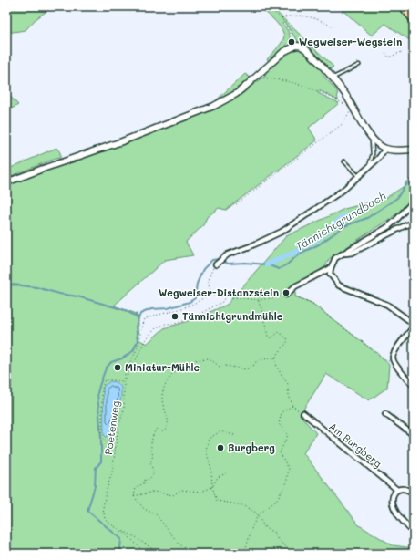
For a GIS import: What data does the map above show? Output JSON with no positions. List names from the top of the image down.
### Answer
{
  "streets": {
    "street": ["Am Burgberg"],
    "path": ["Poetenweg"]
  },
  "water": ["Tännichtgrundbach"],
  "places": [
    "Wegweiser-Wegstein",
    "Wegweiser-Distanzstein",
    "Tännichtgrundmühle",
    "Miniatur-Mühle",
    "Burgberg"
  ]
}
